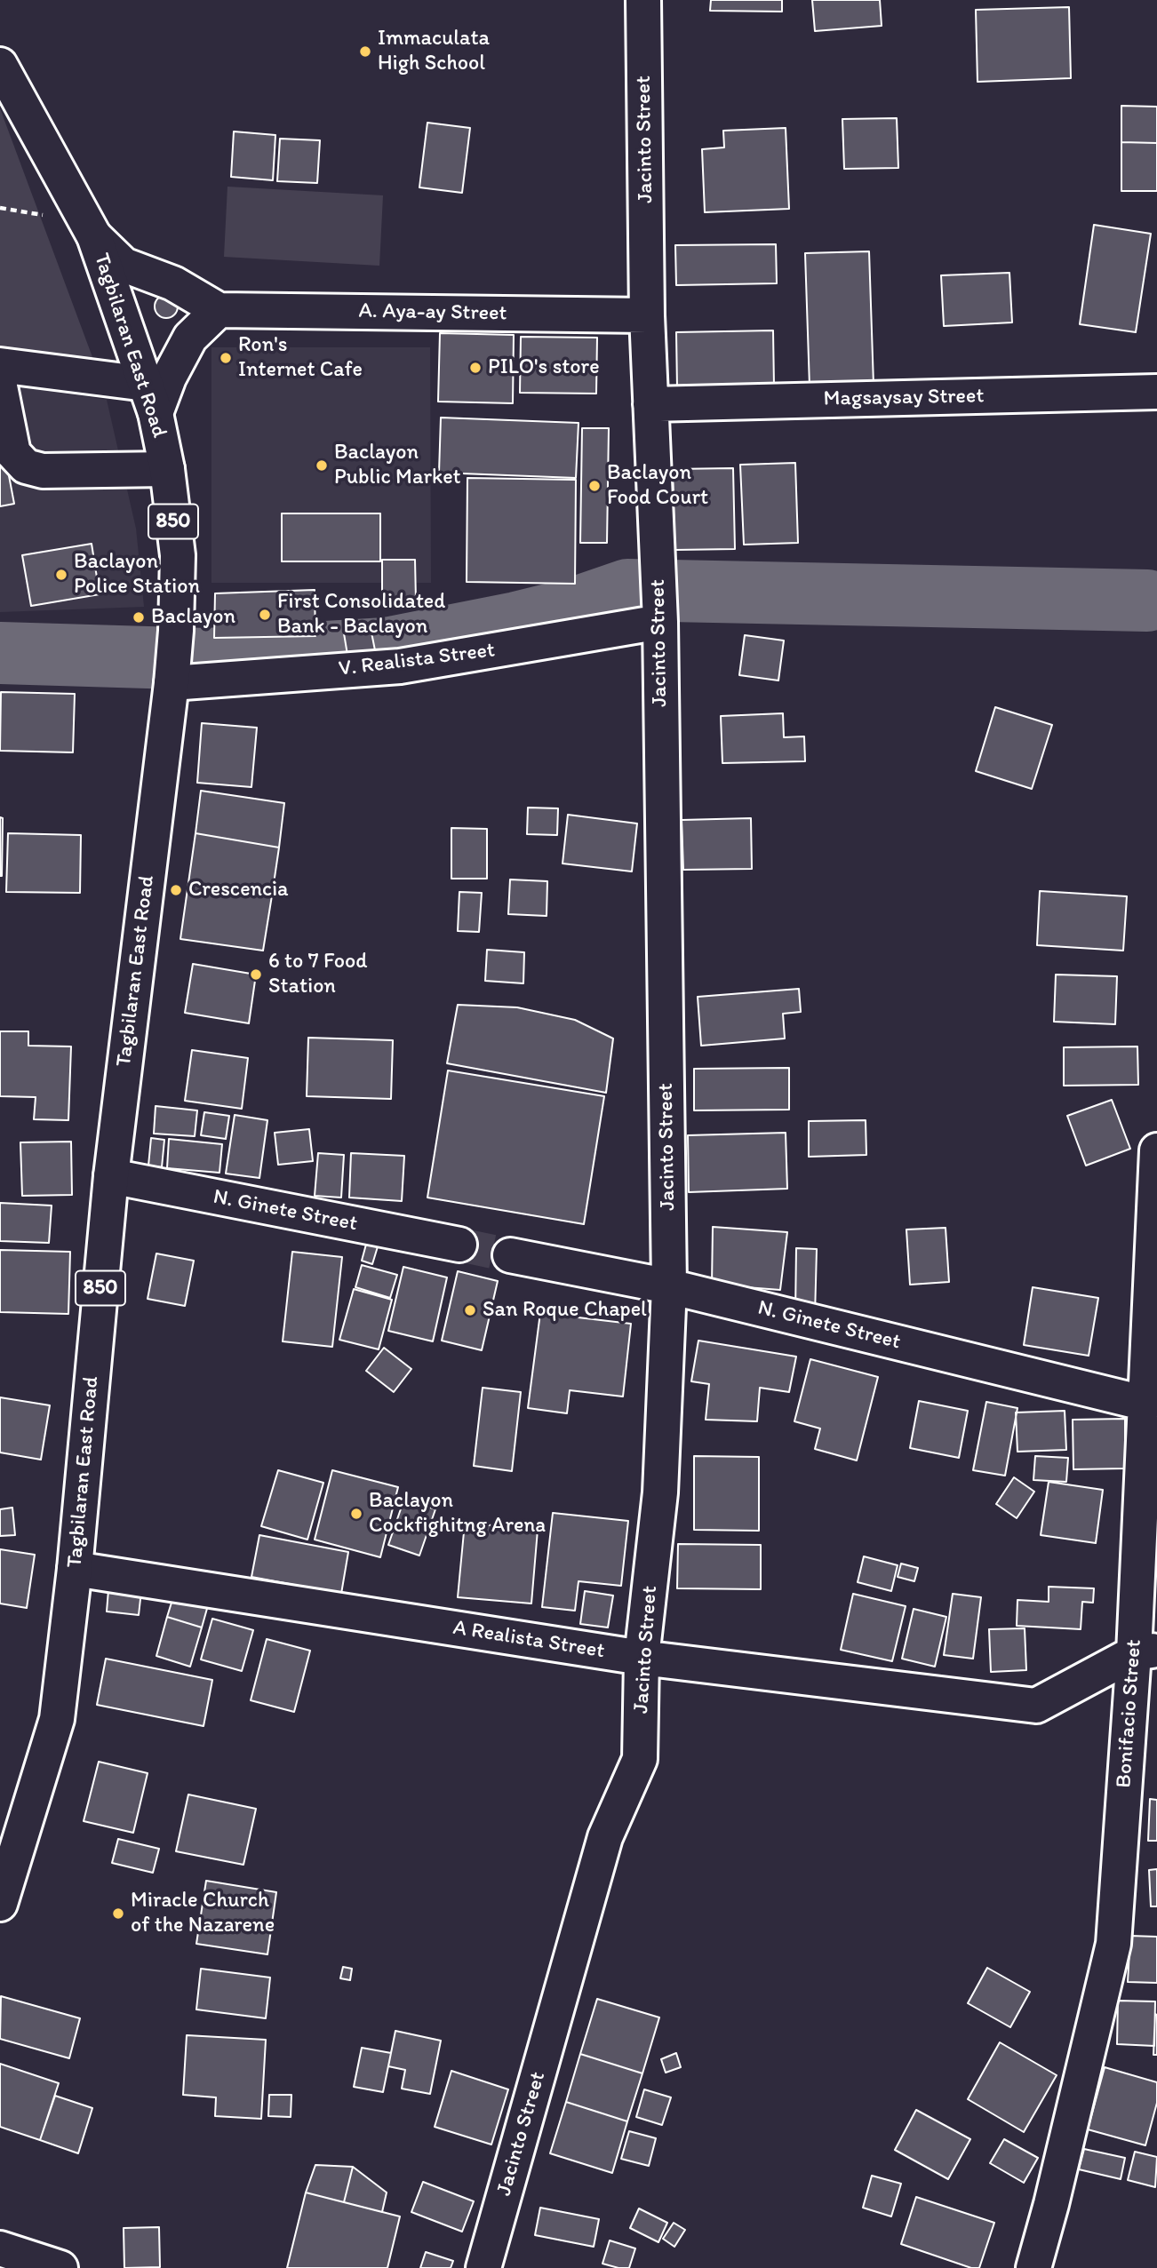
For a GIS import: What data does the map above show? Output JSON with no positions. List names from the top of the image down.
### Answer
{
  "streets": {
    "street": [
      "Jacinto Street",
      "A. Aya-ay Street",
      "Tagbilaran East Road",
      "Magsaysay Street",
      "850",
      "V. Realista Street",
      "N. Ginete Street",
      "A Realista Street",
      "Bonifacio Street"
    ]
  },
  "crossings": [
    ["Jacinto Street", "A. Aya-ay Street"],
    ["Jacinto Street", "Magsaysay Street"],
    ["Jacinto Street", "V. Realista Street"],
    ["Jacinto Street", "N. Ginete Street"],
    ["Jacinto Street", "A Realista Street"],
    ["A. Aya-ay Street", "Tagbilaran East Road"],
    ["Tagbilaran East Road", "V. Realista Street"],
    ["Tagbilaran East Road", "N. Ginete Street"],
    ["Tagbilaran East Road", "A Realista Street"],
    ["N. Ginete Street", "Bonifacio Street"],
    ["A Realista Street", "Bonifacio Street"]
  ],
  "places": [
    "Immaculata High School",
    "Ron's Internet Cafe",
    "PILO's store",
    "Baclayon Public Market",
    "Baclayon Food Court",
    "Baclayon Police Station",
    "First Consolidated Bank - Baclayon",
    "Baclayon",
    "Crescencia",
    "6 to 7 Food Station",
    "San Roque Chapel",
    "Baclayon Cockfighitng Arena",
    "Miracle Church of the Nazarene"
  ]
}
